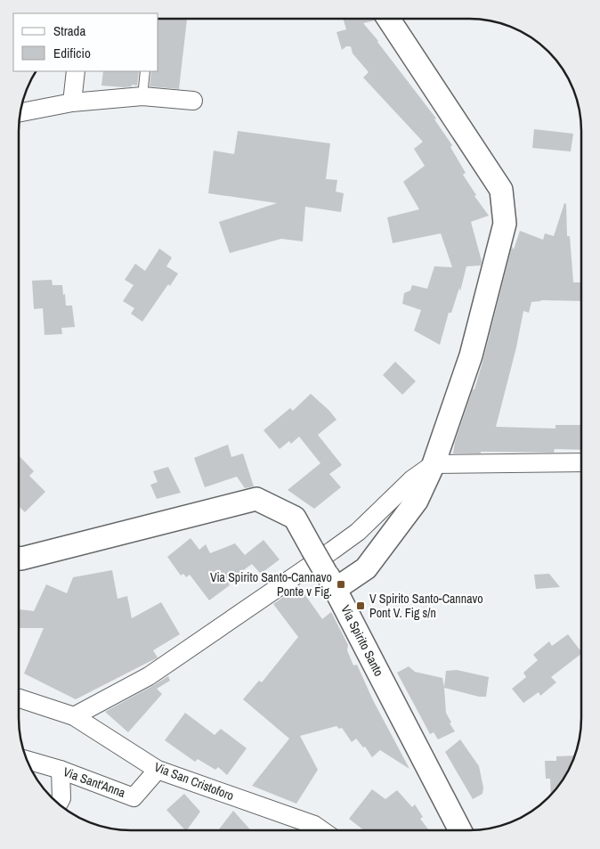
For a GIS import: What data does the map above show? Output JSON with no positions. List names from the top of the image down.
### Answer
{
  "streets": {
    "street": ["Via Spirito Santo", "Via San Cristoforo", "Via Sant'Anna"]
  },
  "crossings": [
    ["Via San Cristoforo", "Via Sant'Anna"]
  ],
  "places": {
    "transit": ["Via Spirito Santo-Cannavo Ponte v Fig.", "V Spirito Santo-Cannavo Pont V. Fig s/n"]
  },
  "legend": ["Strada", "Edificio"]
}
